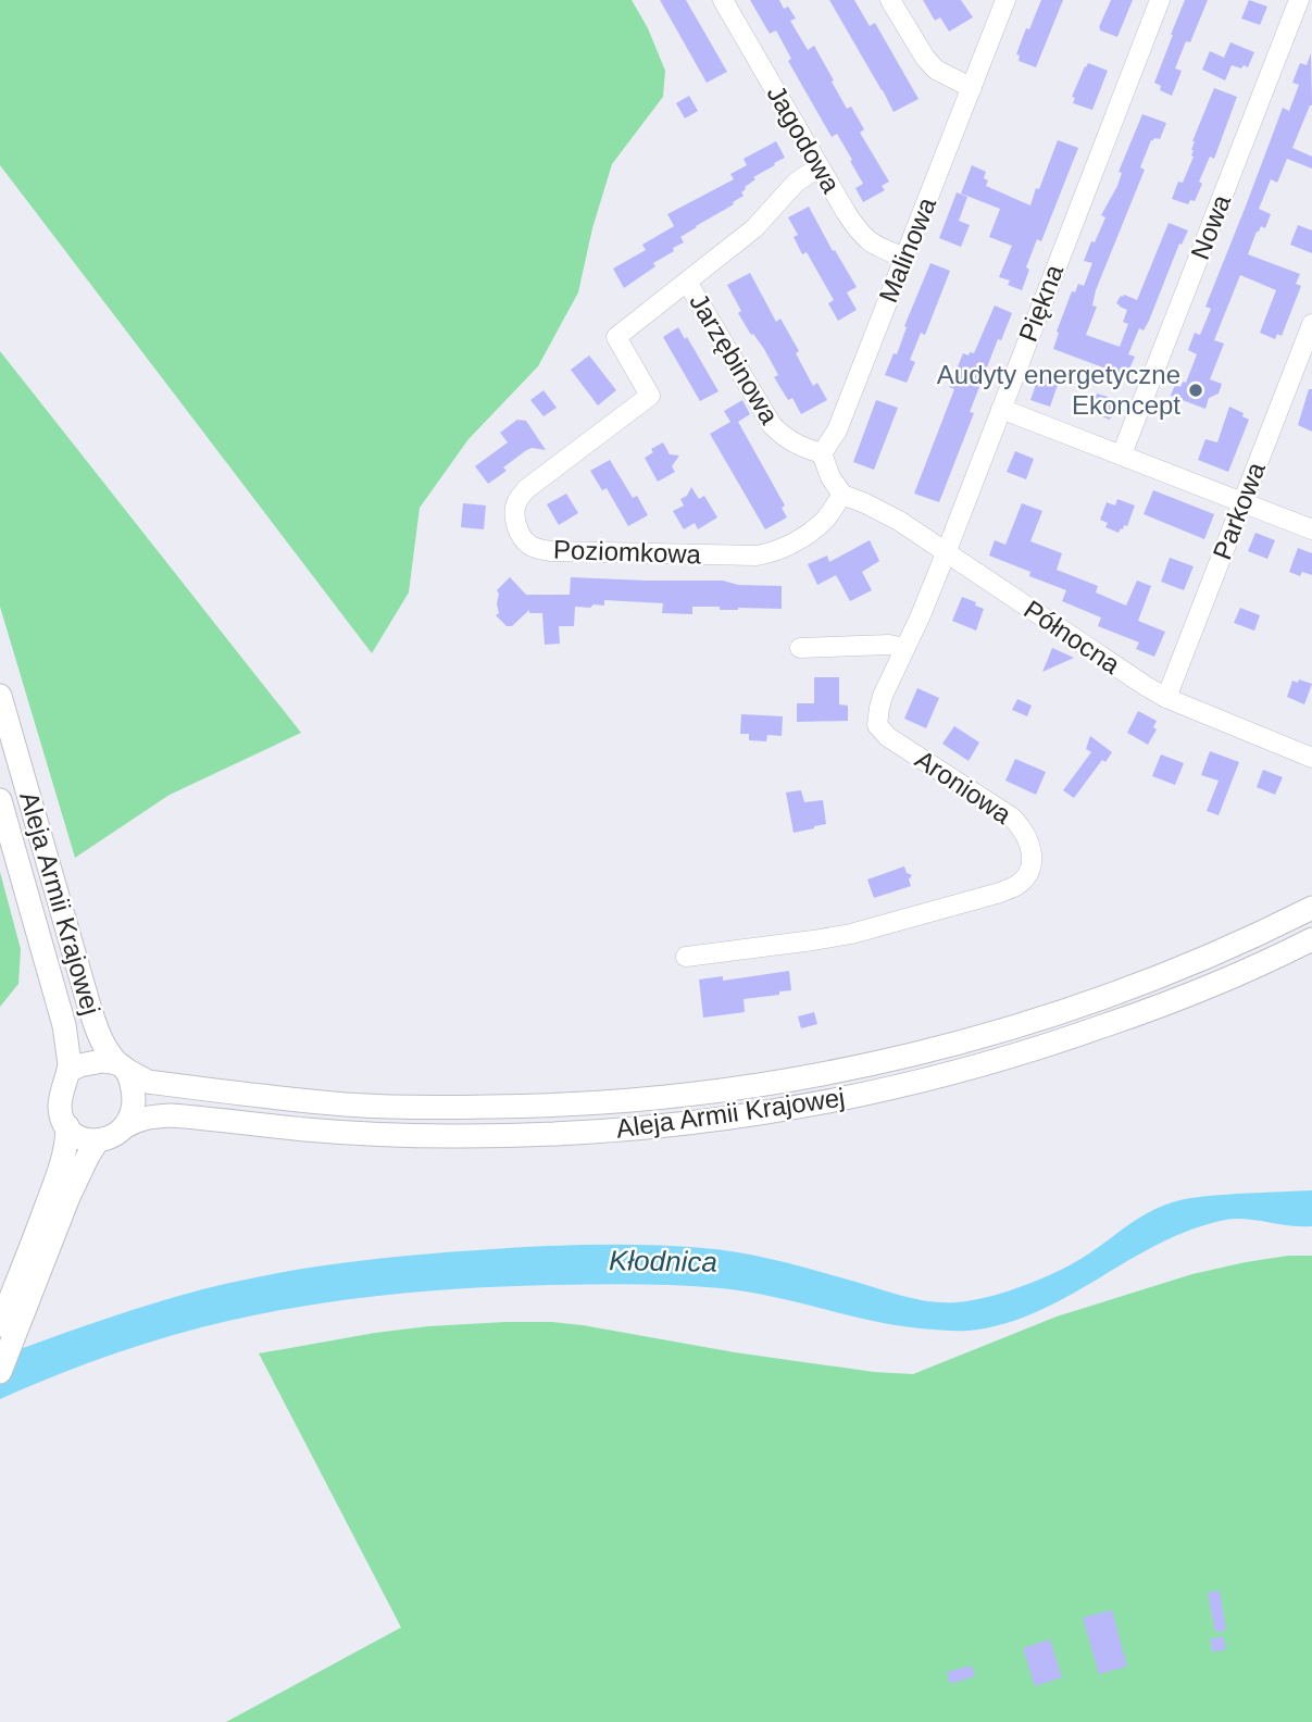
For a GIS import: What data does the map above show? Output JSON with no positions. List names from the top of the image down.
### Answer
{
  "streets": {
    "main road": ["Aleja Armii Krajowej"],
    "street": [
      "Jagodowa",
      "Nowa",
      "Malinowa",
      "Piękna",
      "Jarzębinowa",
      "Parkowa",
      "Poziomkowa",
      "Północna",
      "Aroniowa"
    ]
  },
  "crossings": [
    ["Jagodowa", "Malinowa"],
    ["Jagodowa", "Poziomkowa"],
    ["Malinowa", "Jarzębinowa"],
    ["Piękna", "Północna"],
    ["Piękna", "Aroniowa"],
    ["Jarzębinowa", "Poziomkowa"],
    ["Parkowa", "Północna"],
    ["Poziomkowa", "Północna"]
  ],
  "water": ["Kłodnica"],
  "places": ["Audyty energetyczne Ekoncept"]
}
